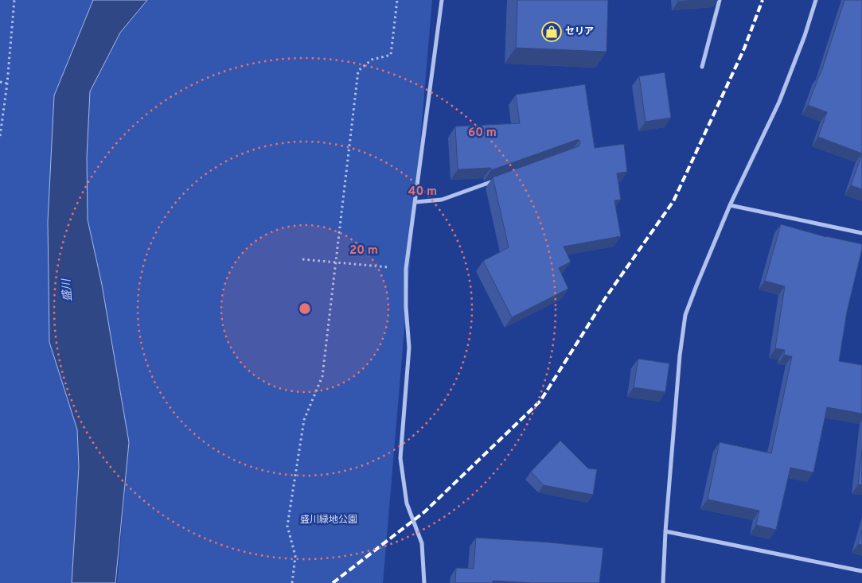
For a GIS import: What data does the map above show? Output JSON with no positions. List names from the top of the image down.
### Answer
{
  "water": ["盛川"],
  "parks": ["盛川緑地公園"],
  "places": {
    "shop": ["セリア"]
  },
  "rings": ["60 m", "40 m", "20 m"]
}
